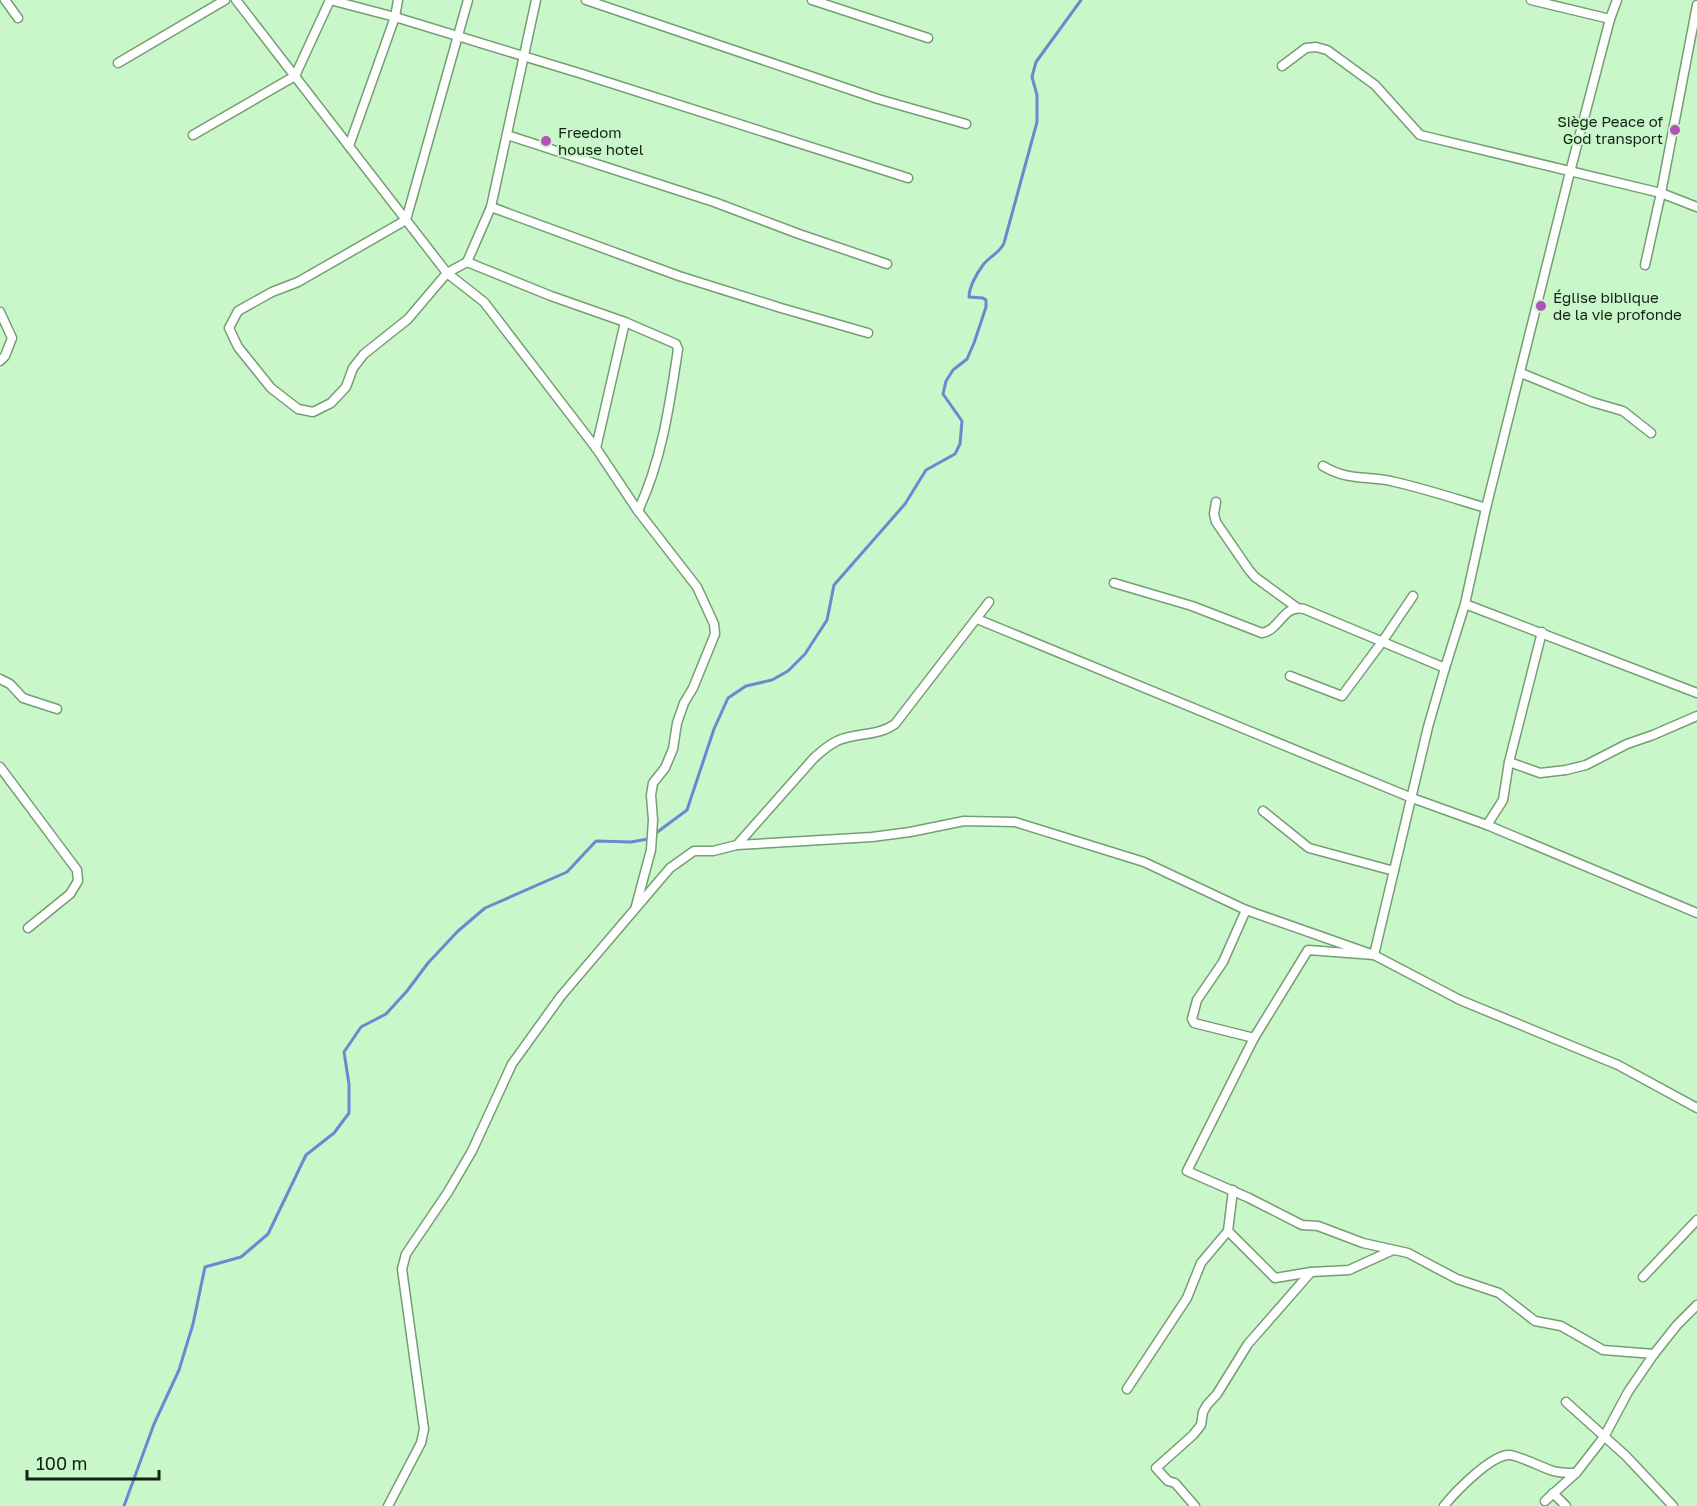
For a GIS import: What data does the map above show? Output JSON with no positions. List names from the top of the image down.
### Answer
{
  "places": ["Siège Peace of God transport", "Freedom house hotel", "Église biblique de la vie profonde"],
  "scale_bar": "100 m"
}
